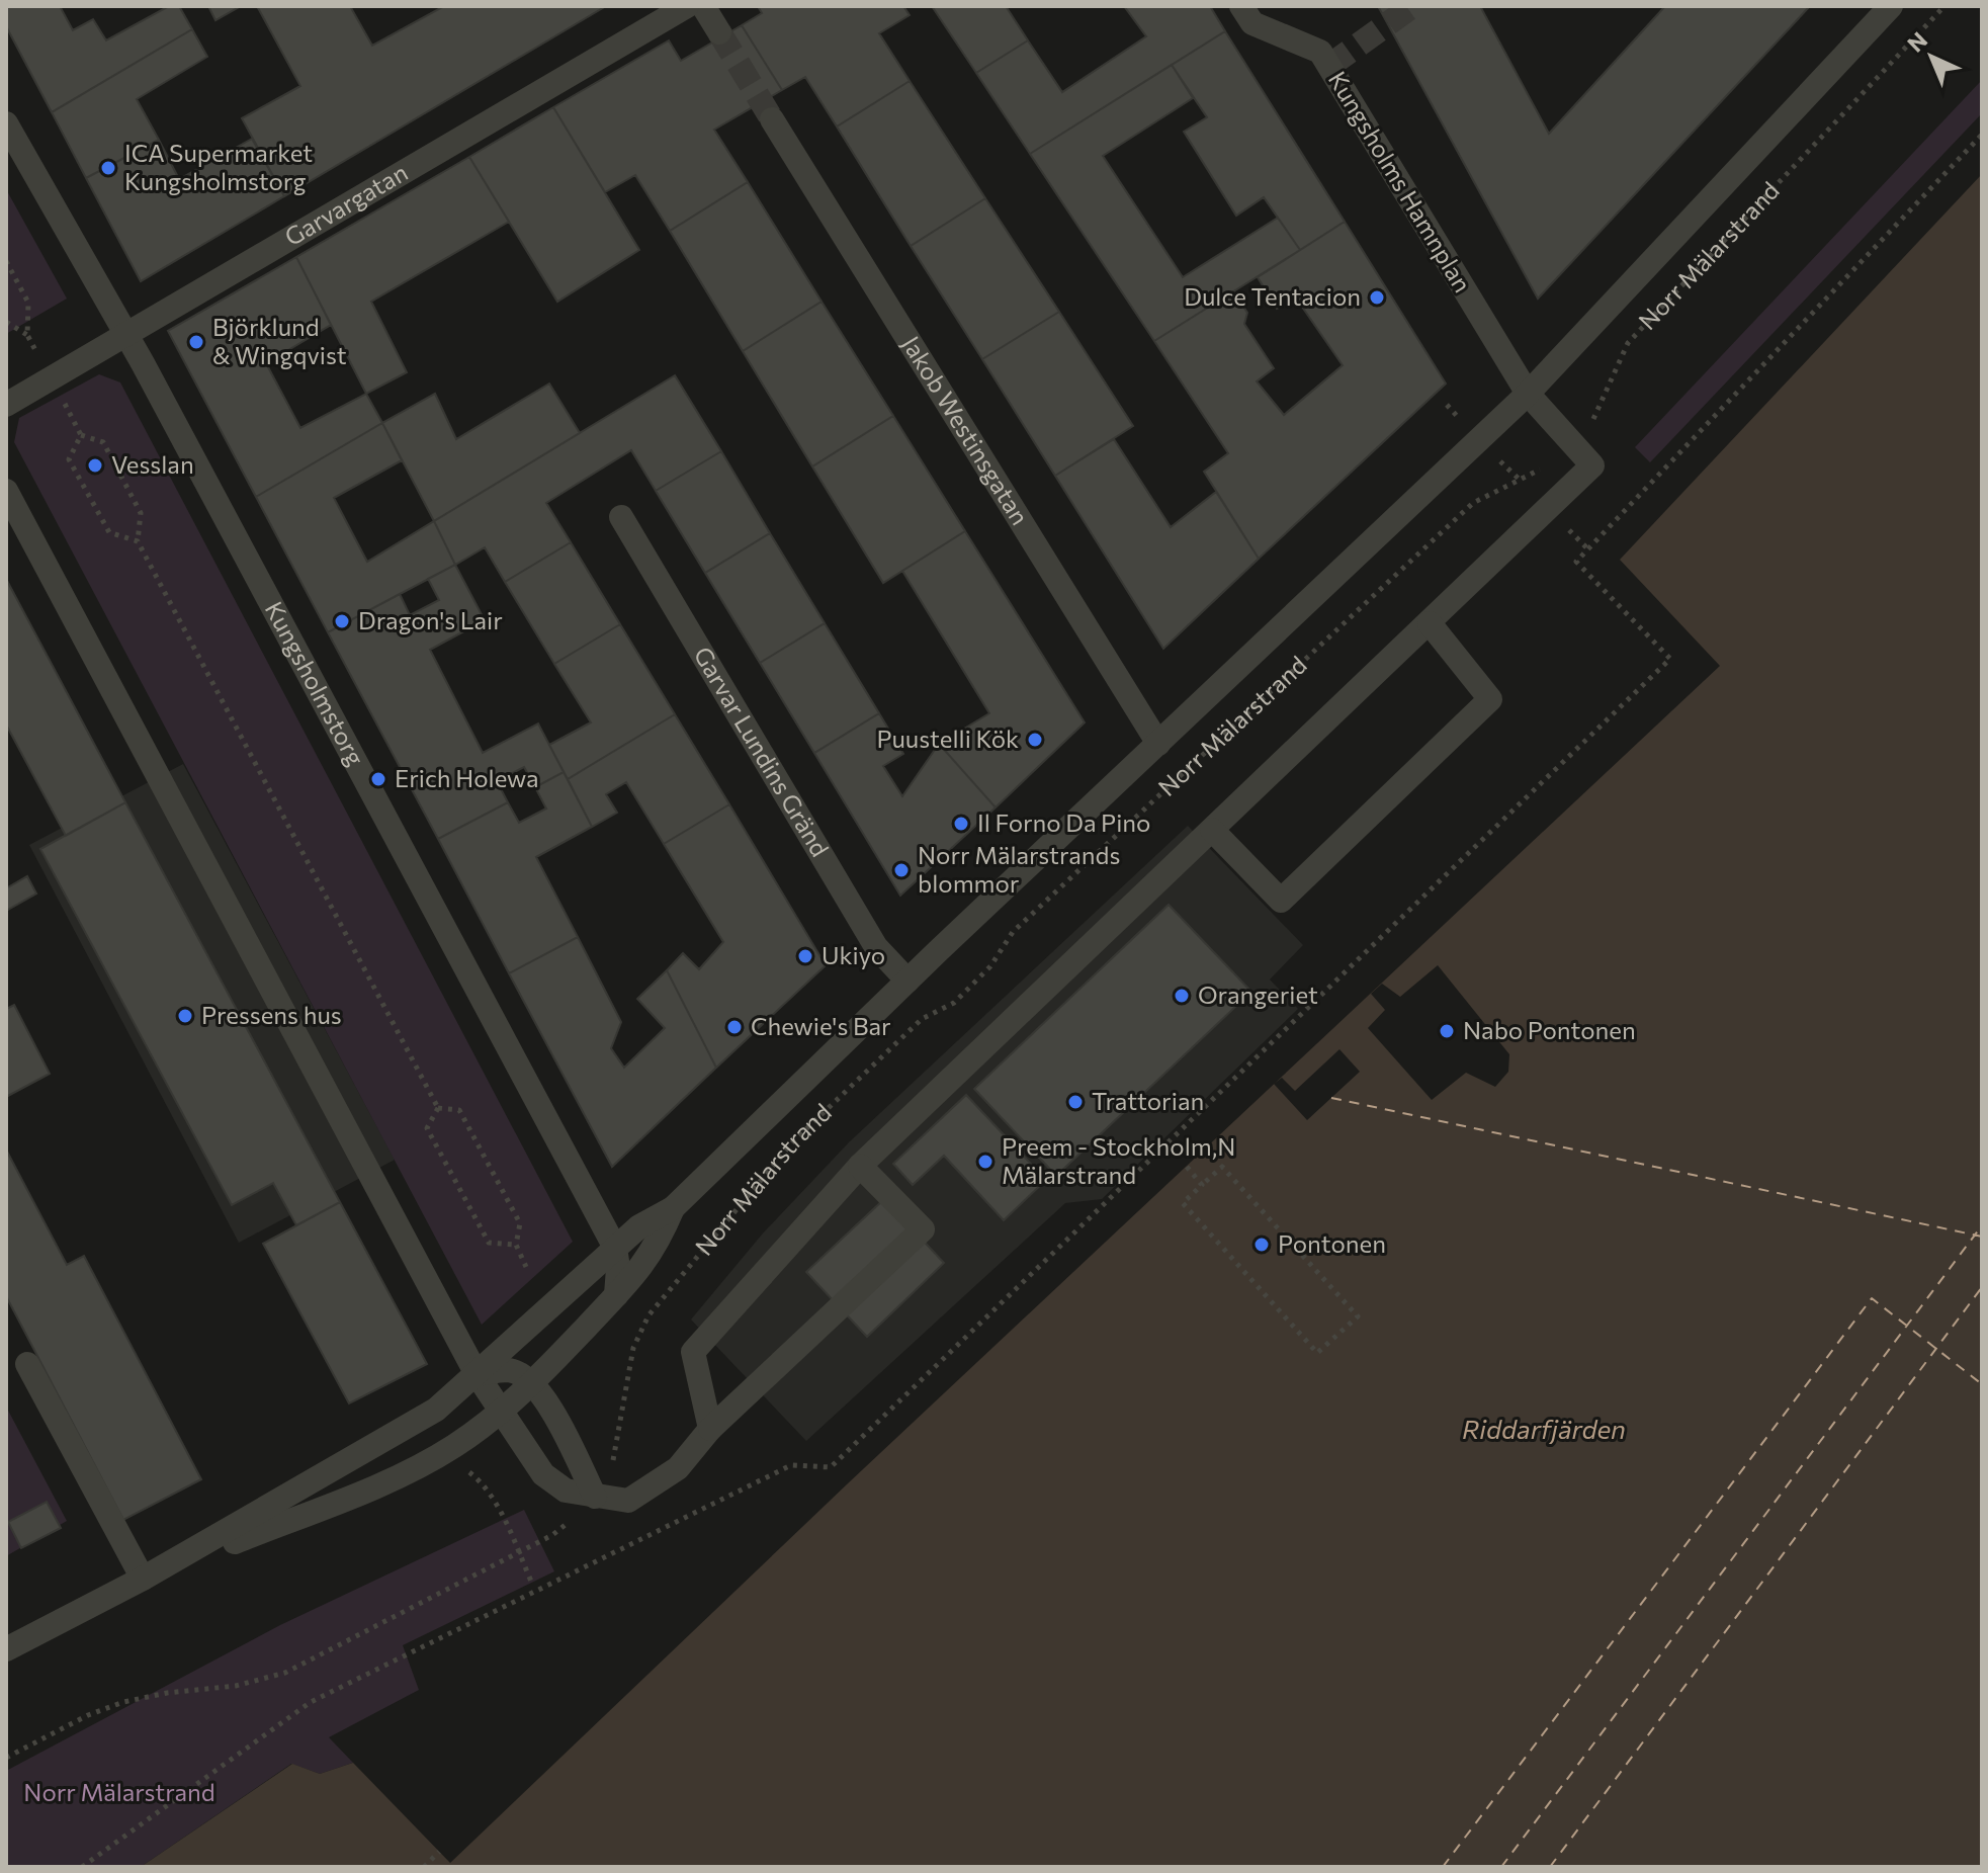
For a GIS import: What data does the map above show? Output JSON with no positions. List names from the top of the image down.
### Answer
{
  "streets": {
    "street": [
      "Kungsholms Hamnplan",
      "Garvargatan",
      "Norr Mälarstrand",
      "Jakob Westinsgatan",
      "Kungsholmstorg",
      "Garvar Lundins Gränd"
    ]
  },
  "crossings": [
    ["Kungsholms Hamnplan", "Norr Mälarstrand"],
    ["Garvargatan", "Kungsholmstorg"],
    ["Norr Mälarstrand", "Jakob Westinsgatan"],
    ["Norr Mälarstrand", "Kungsholmstorg"],
    ["Norr Mälarstrand", "Garvar Lundins Gränd"]
  ],
  "water": ["Riddarfjärden"],
  "parks": ["Norr Mälarstrand"],
  "places": [
    "ICA Supermarket Kungsholmstorg",
    "Dulce Tentacion",
    "Björklund & Wingqvist",
    "Vesslan",
    "Dragon's Lair",
    "Puustelli Kök",
    "Erich Holewa",
    "Il Forno Da Pino",
    "Norr Mälarstrands blommor",
    "Ukiyo",
    "Orangeriet",
    "Pressens hus",
    "Chewie's Bar",
    "Nabo Pontonen",
    "Trattorian",
    "Preem - Stockholm,N Mälarstrand",
    "Pontonen"
  ],
  "north": "top left"
}
